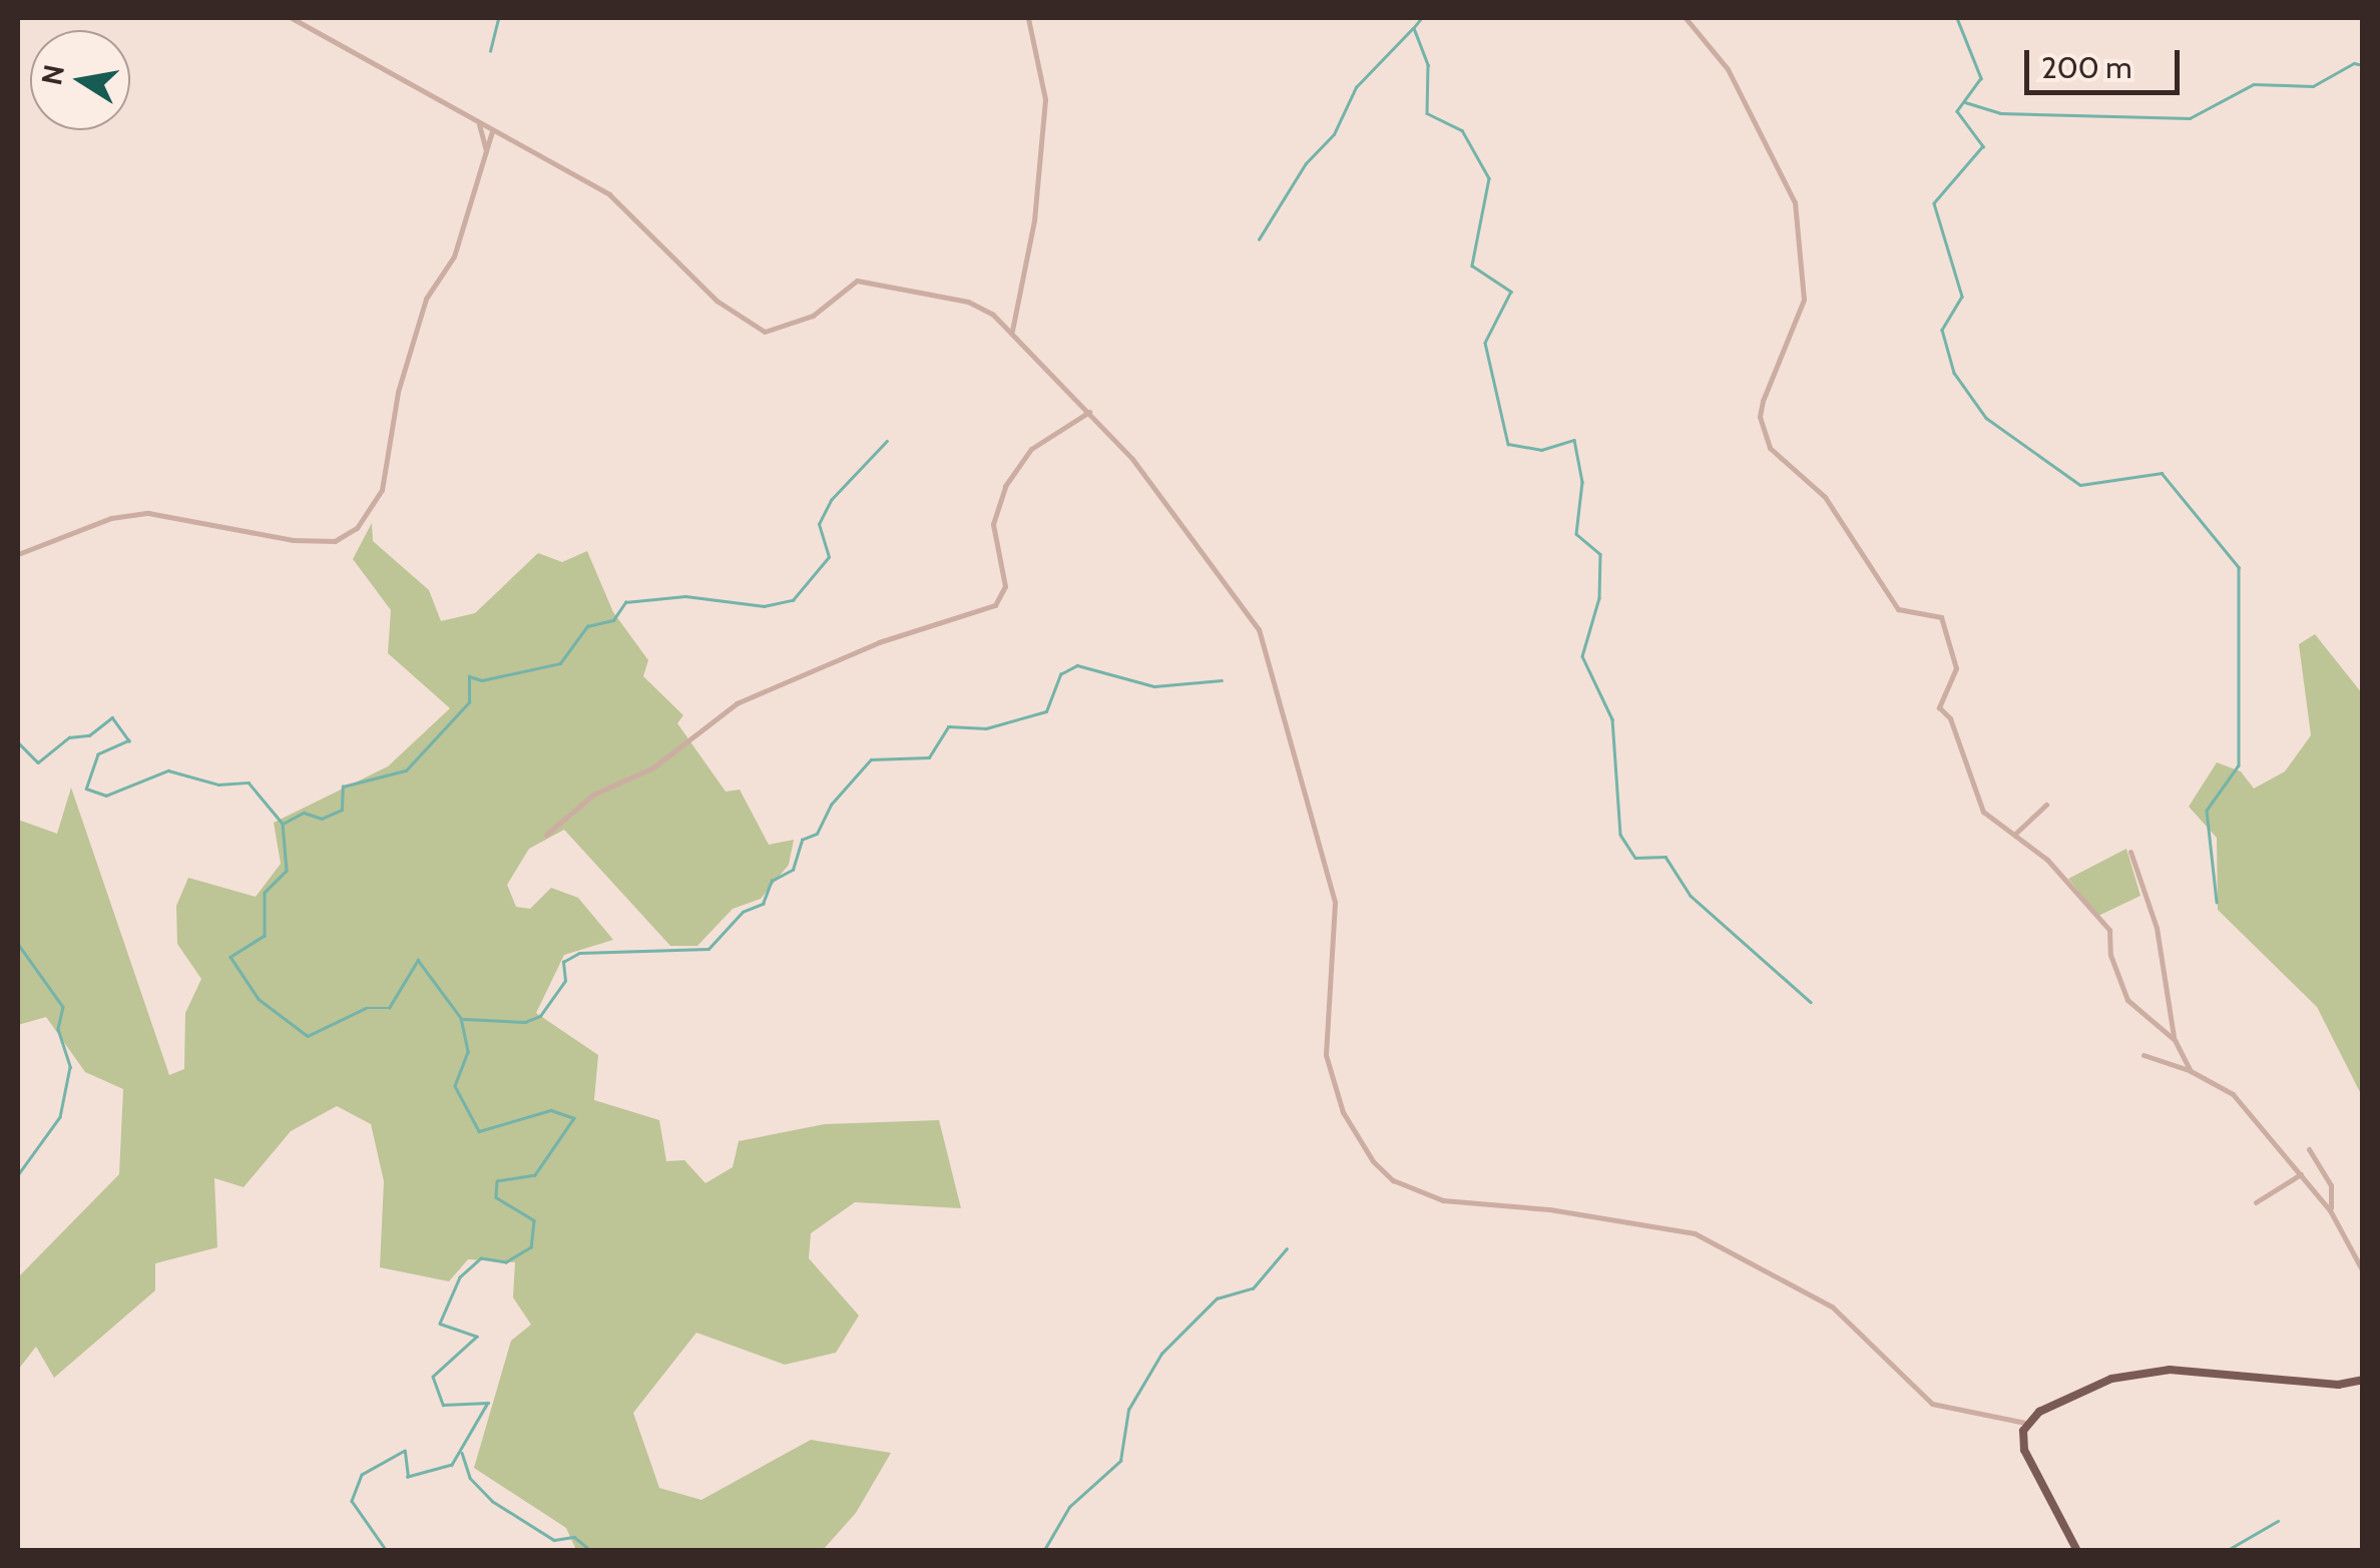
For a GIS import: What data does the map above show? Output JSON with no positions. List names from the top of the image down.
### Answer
{
  "scale_bar": "200 m",
  "north": "left"
}
